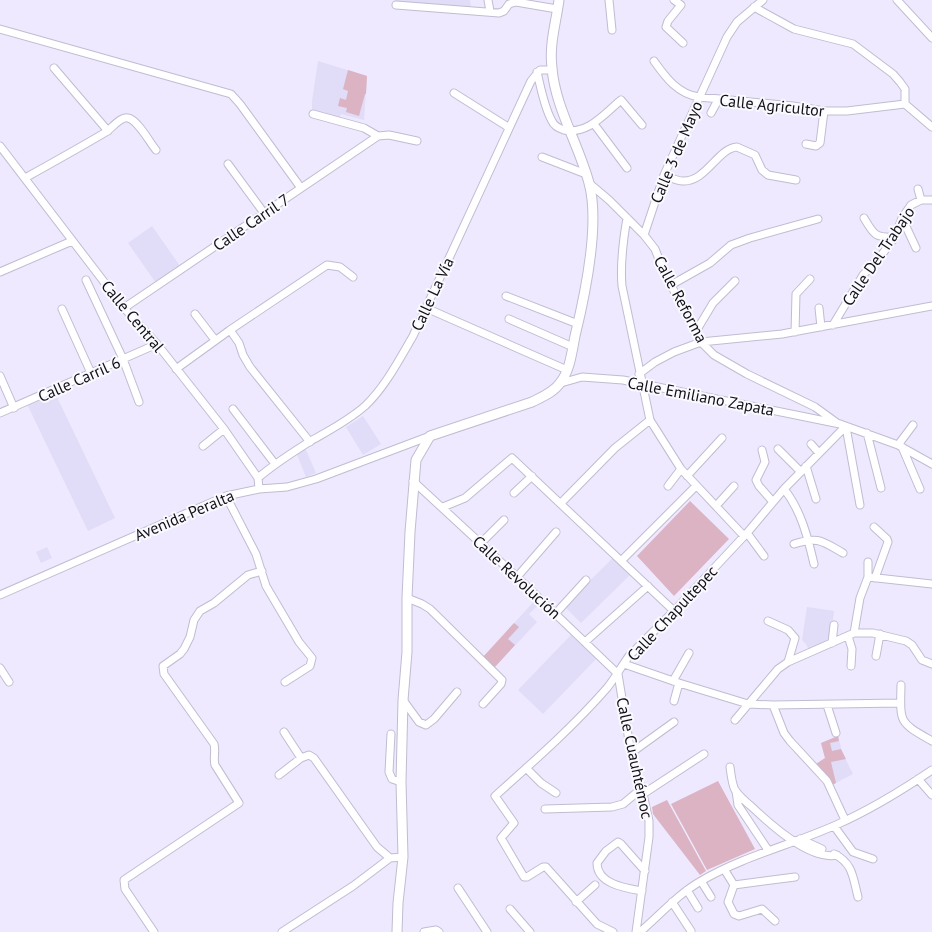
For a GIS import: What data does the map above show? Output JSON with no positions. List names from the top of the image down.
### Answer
{
  "streets": {
    "street": [
      "Calle Agricultor",
      "Calle 3 de Mayo",
      "Calle Carril 7",
      "Calle Del Trabajo",
      "Calle La Vía",
      "Calle Reforma",
      "Calle Central",
      "Calle Carril 6",
      "Calle Emiliano Zapata",
      "Avenida Peralta",
      "Calle Revolución",
      "Calle Chapultepec",
      "Calle Cuauhtémoc"
    ]
  },
  "crossings": [
    ["Calle Agricultor", "Calle 3 de Mayo"],
    ["Calle 3 de Mayo", "Calle Reforma"],
    ["Calle Carril 7", "Calle Central"],
    ["Calle La Vía", "Calle Central"],
    ["Calle Reforma", "Calle Emiliano Zapata"],
    ["Calle Reforma", "Calle Chapultepec"],
    ["Calle Central", "Calle Carril 6"],
    ["Calle Central", "Avenida Peralta"],
    ["Calle Emiliano Zapata", "Calle Chapultepec"],
    ["Calle Revolución", "Calle Chapultepec"],
    ["Calle Revolución", "Calle Cuauhtémoc"],
    ["Calle Chapultepec", "Calle Cuauhtémoc"]
  ]
}
